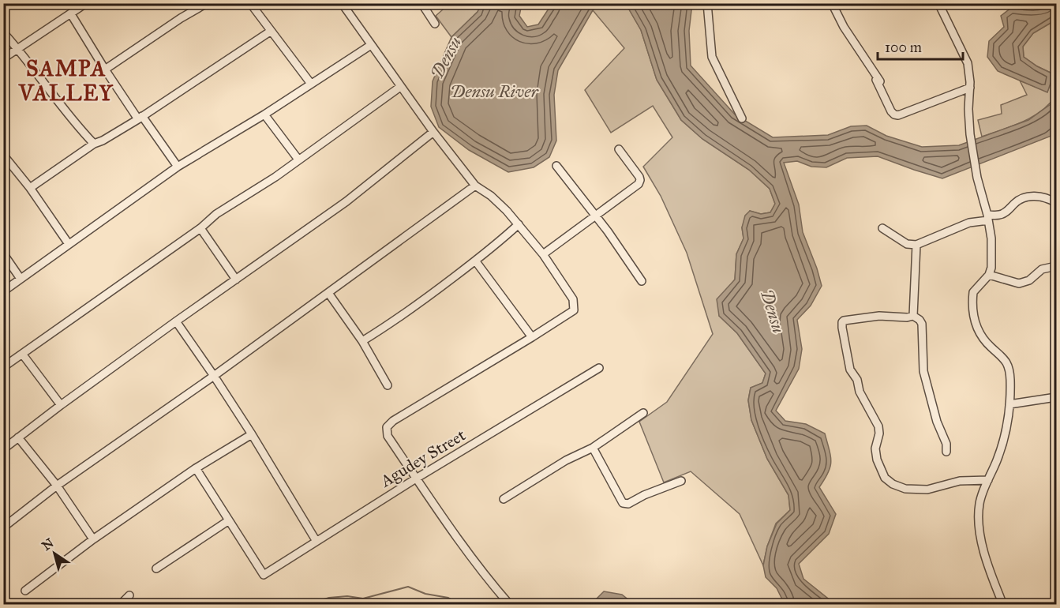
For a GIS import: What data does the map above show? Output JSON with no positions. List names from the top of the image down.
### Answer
{
  "streets": {
    "street": ["Agudey Street"]
  },
  "districts": ["SAMPA VALLEY"],
  "water": ["Densu", "Densu River"],
  "scale_bar": "100 m",
  "north": "top left"
}
